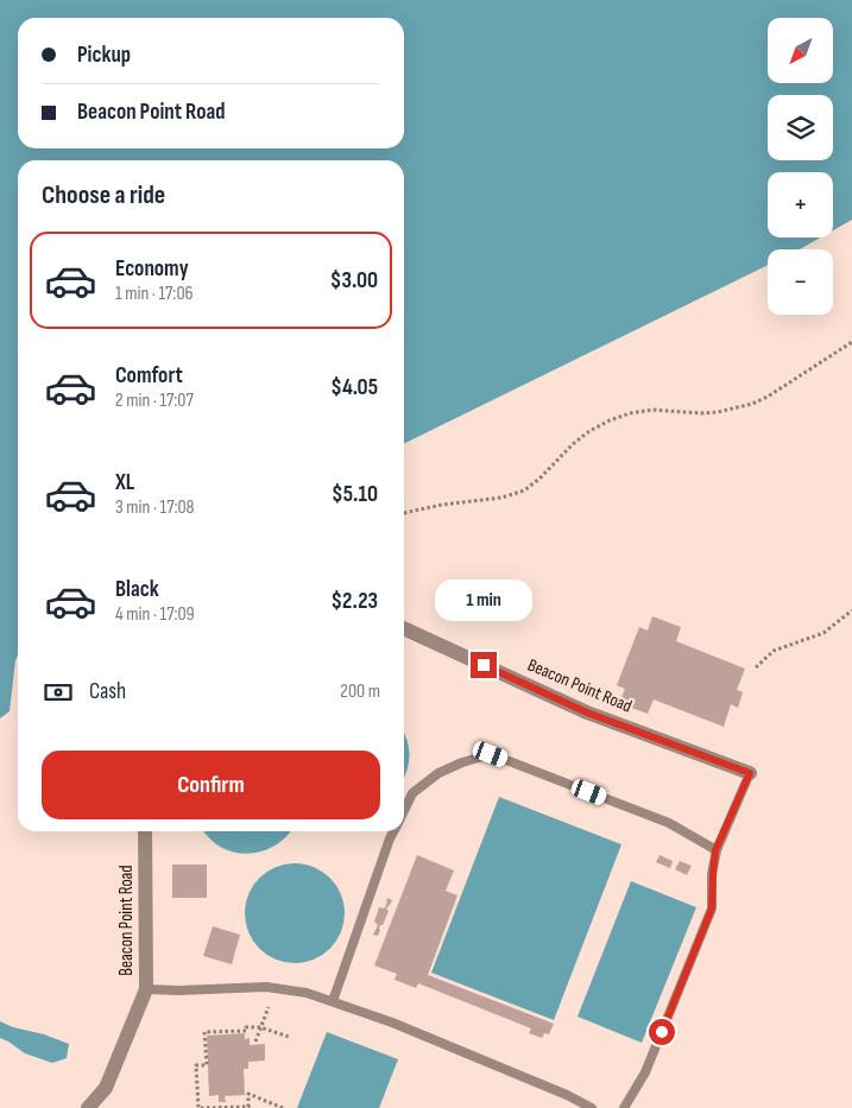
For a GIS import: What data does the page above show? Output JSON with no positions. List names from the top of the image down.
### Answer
{
  "streets": {
    "street": ["Beacon Point Road"]
  },
  "north": "bottom left",
  "page": {
    "map_buttons": ["+", "−"],
    "banner": ["Pickup", "Beacon Point Road"],
    "heading": "Choose a ride",
    "list": [
      {
        "name": "Economy",
        "note": "1 min · 17:06",
        "value": "$3.00"
      },
      {
        "name": "Comfort",
        "note": "2 min · 17:07",
        "value": "$4.05"
      },
      {
        "name": "XL",
        "note": "3 min · 17:08",
        "value": "$5.10"
      },
      {
        "name": "Black",
        "note": "4 min · 17:09",
        "value": "$2.23"
      }
    ],
    "bubble": "1 min",
    "pay": ["Cash", "200 m"],
    "buttons": "Confirm"
  }
}
